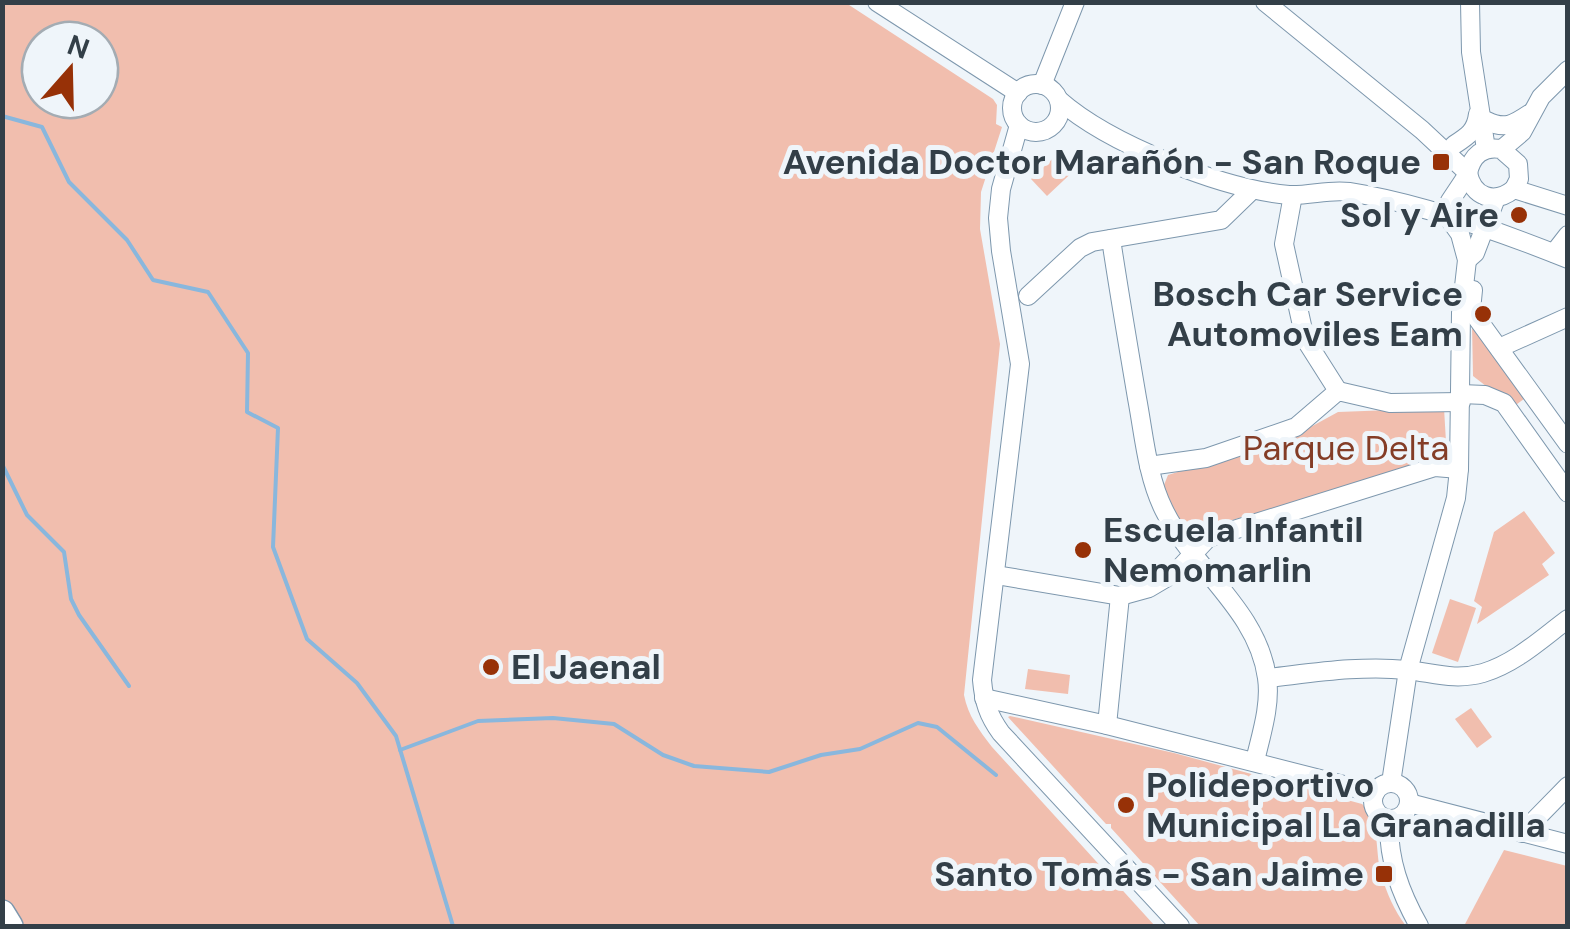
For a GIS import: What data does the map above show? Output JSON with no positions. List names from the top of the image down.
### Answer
{
  "parks": ["Parque Delta"],
  "places": {
    "transit": ["Avenida Doctor Marañón - San Roque", "Santo Tomás - San Jaime"],
    "other": [
      "Sol y Aire",
      "Bosch Car Service Automoviles Eam",
      "Escuela Infantil Nemomarlin",
      "El Jaenal",
      "Polideportivo Municipal La Granadilla"
    ]
  },
  "north": "top"
}
